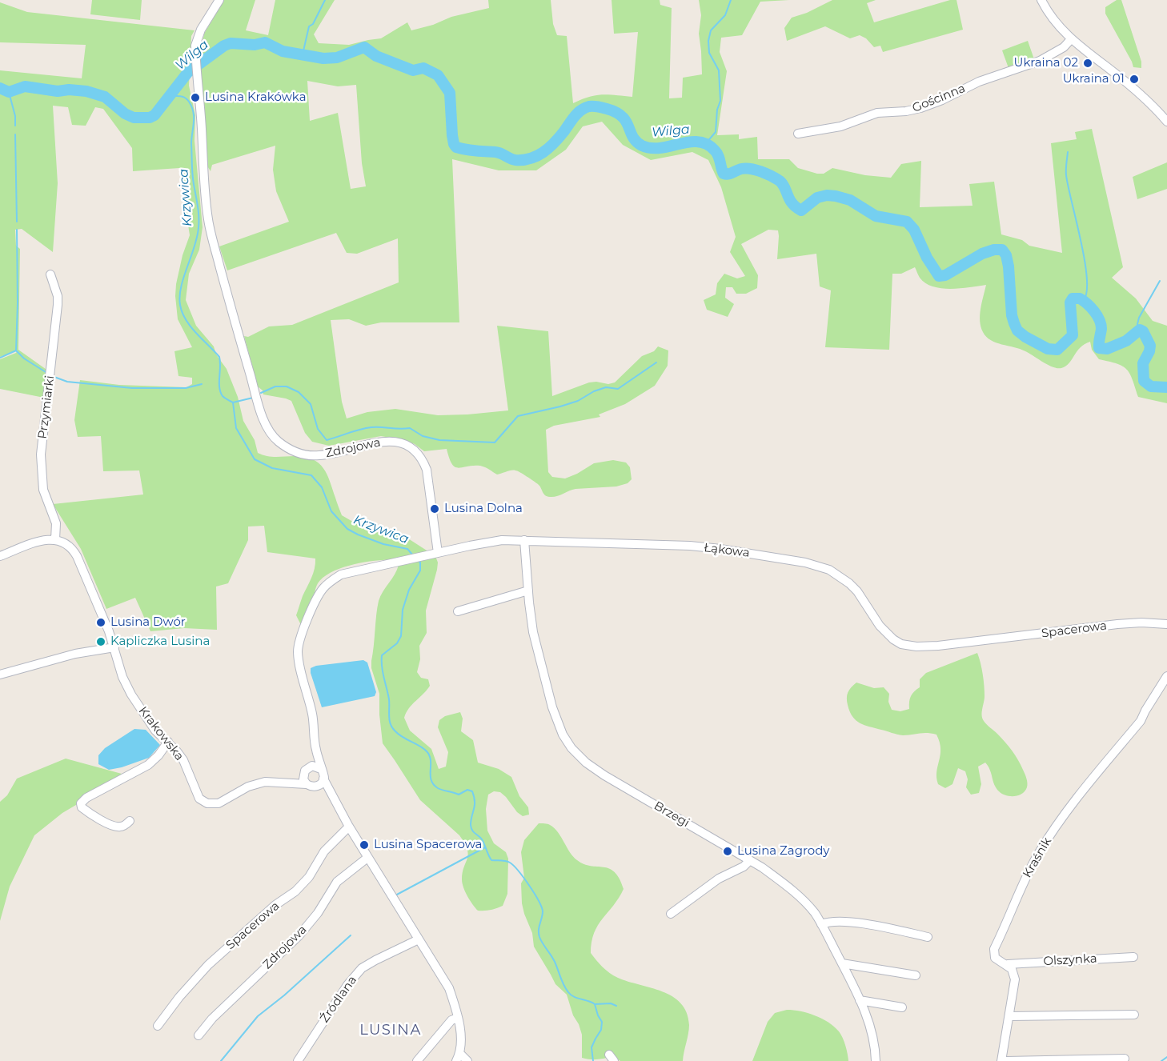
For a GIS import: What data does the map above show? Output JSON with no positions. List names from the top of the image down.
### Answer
{
  "streets": {
    "street": [
      "Gościnna",
      "Przymiarki",
      "Zdrojowa",
      "Łąkowa",
      "Spacerowa",
      "Krakowska",
      "Brzegi",
      "Kraśnik",
      "Olszynka",
      "Źródlana"
    ]
  },
  "crossings": [
    ["Przymiarki", "Krakowska"],
    ["Zdrojowa", "Łąkowa"],
    ["Łąkowa", "Spacerowa"],
    ["Łąkowa", "Brzegi"],
    ["Kraśnik", "Olszynka"]
  ],
  "districts": ["LUSINA"],
  "water": ["Wilga", "Krzywica"],
  "places": [
    "Ukraina 02",
    "Ukraina 01",
    "Lusina Krakówka",
    "Lusina Dolna",
    "Lusina Dwór",
    "Kapliczka Lusina",
    "Lusina Spacerowa",
    "Lusina Zagrody"
  ]
}
